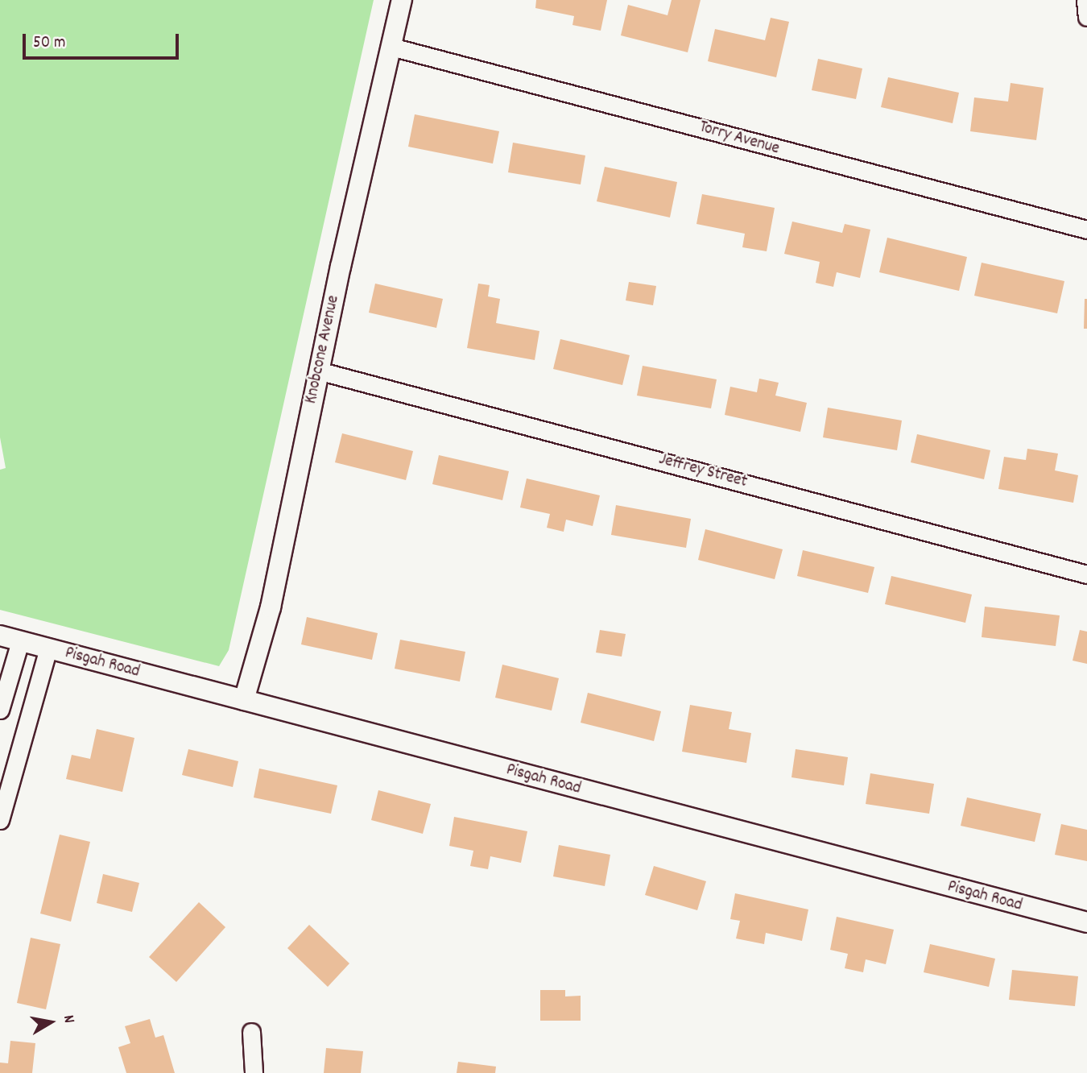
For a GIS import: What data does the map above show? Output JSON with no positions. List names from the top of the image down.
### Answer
{
  "streets": {
    "street": [
      "Torry Avenue",
      "Knobcone Avenue",
      "Jeffrey Street",
      "Pisgah Road"
    ]
  },
  "crossings": [
    ["Torry Avenue", "Knobcone Avenue"],
    ["Knobcone Avenue", "Jeffrey Street"],
    ["Knobcone Avenue", "Pisgah Road"]
  ],
  "scale_bar": "50 m",
  "north": "right"
}
